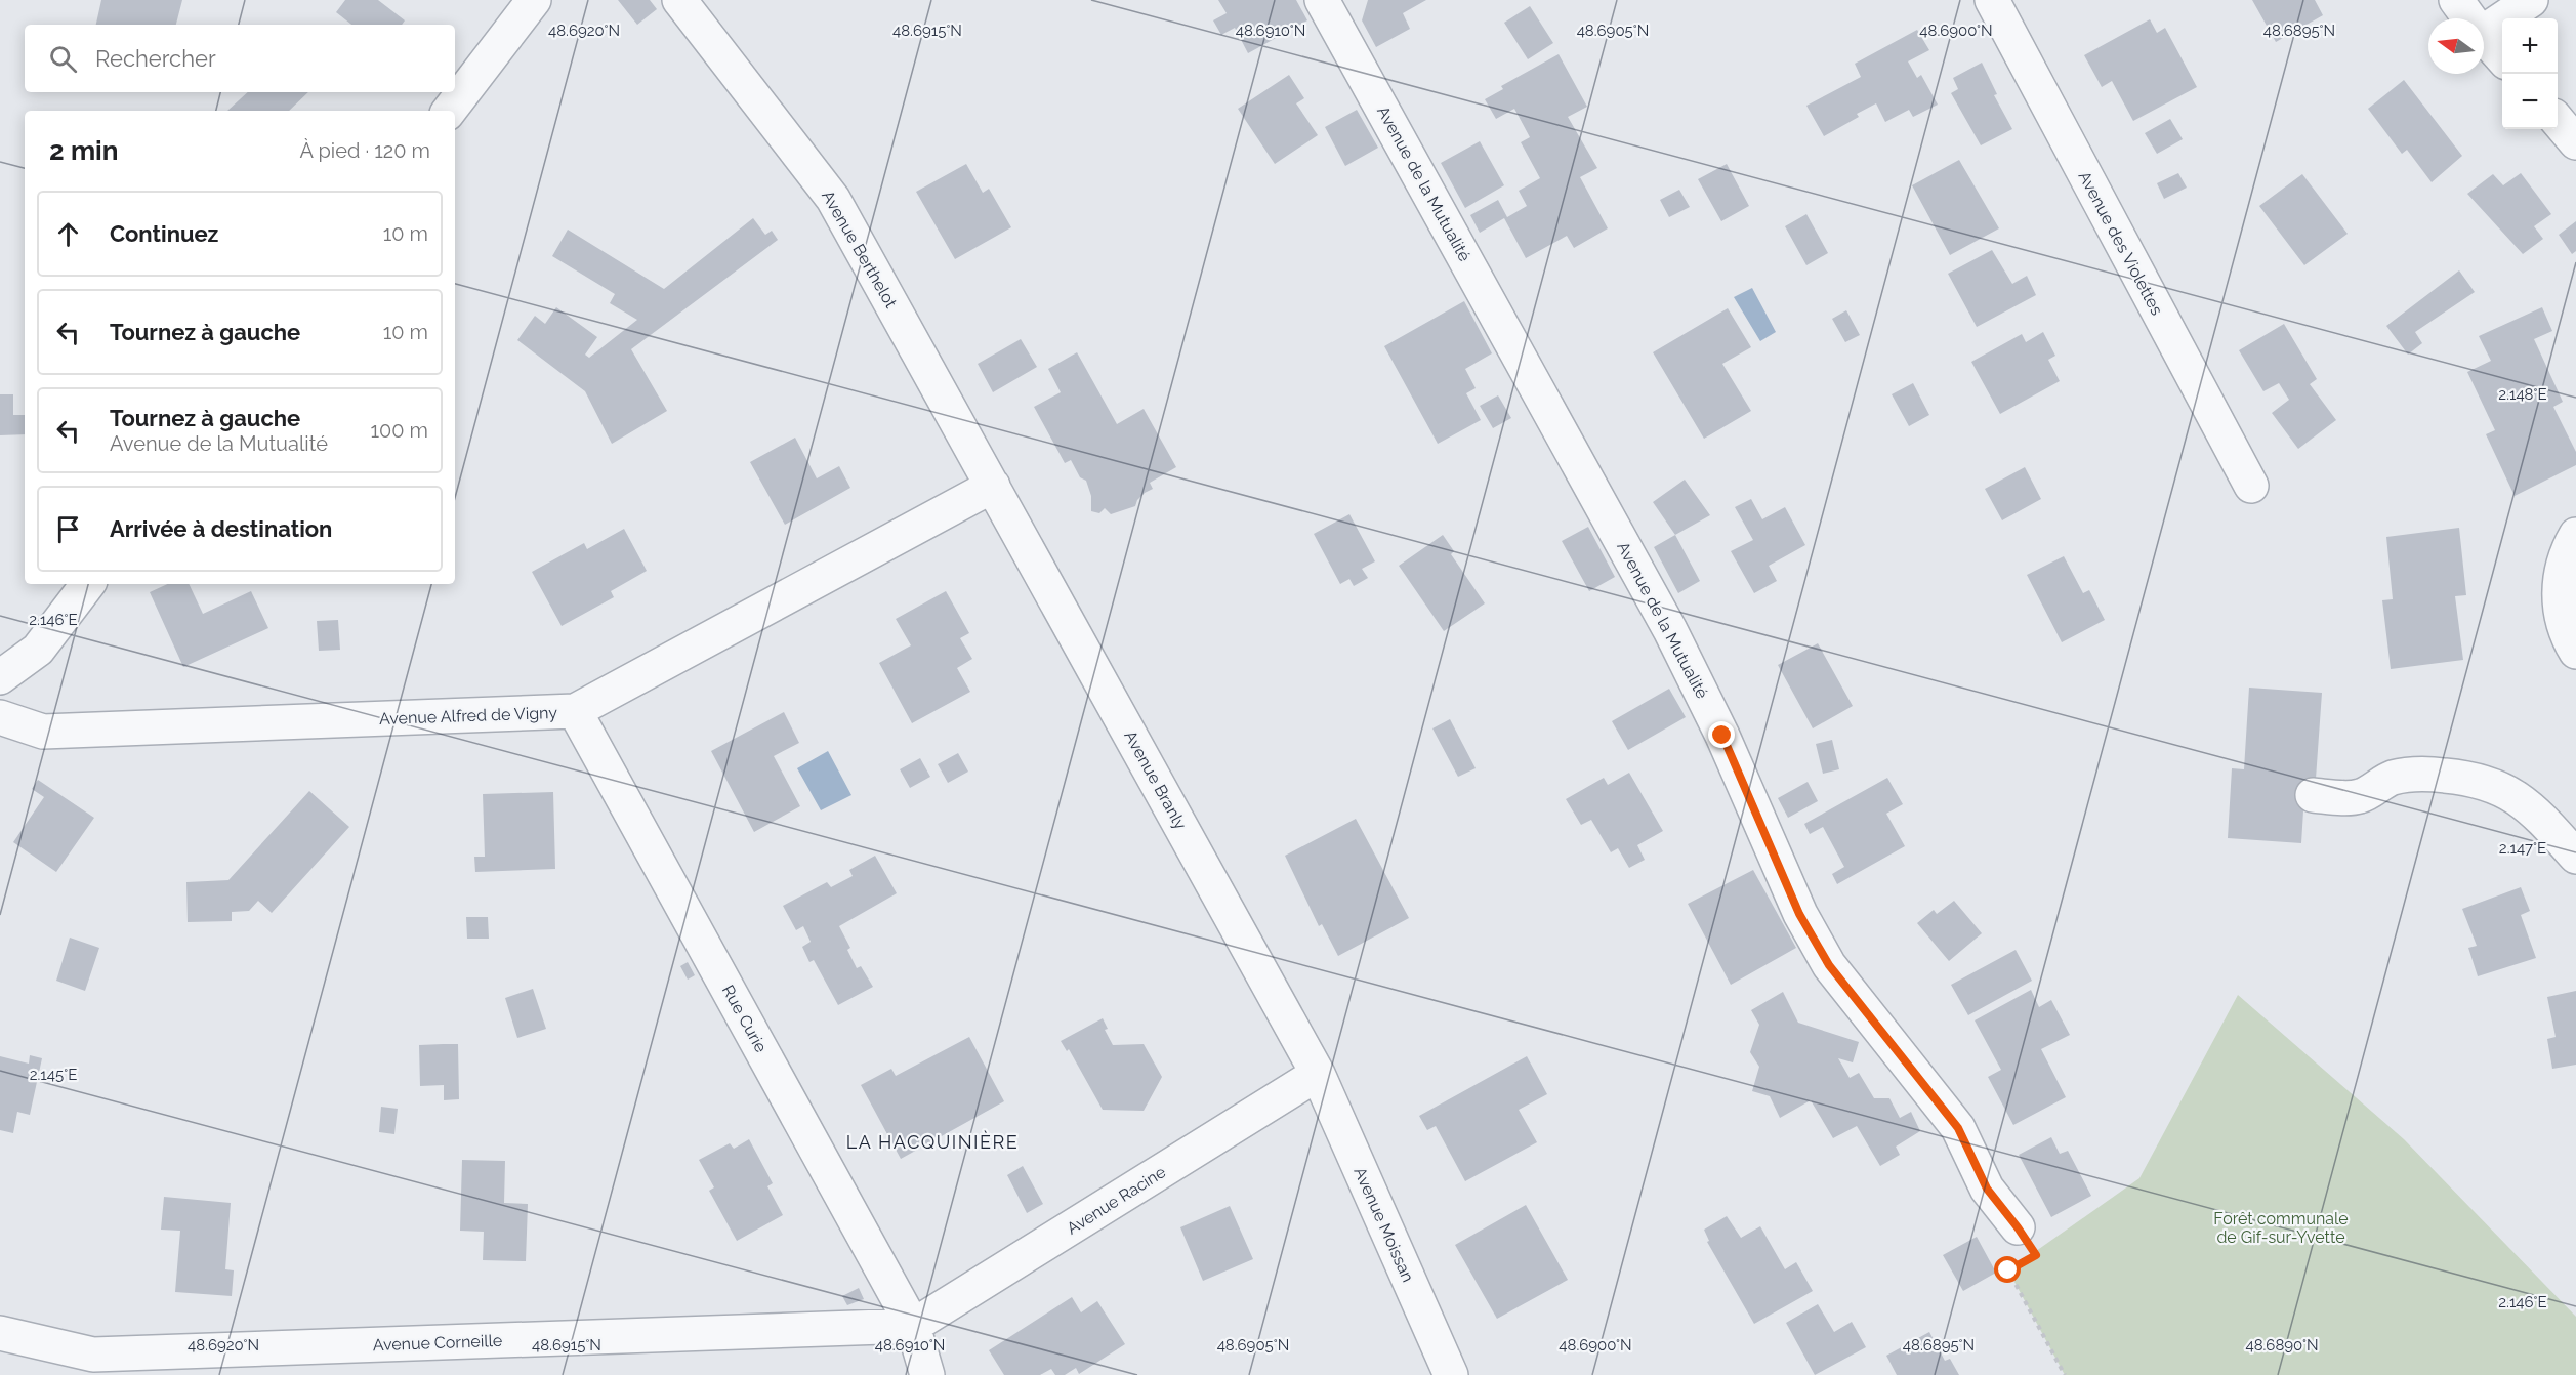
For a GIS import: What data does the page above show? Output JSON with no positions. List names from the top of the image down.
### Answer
{
  "streets": {
    "street": [
      "Avenue de la Mutualité",
      "Avenue des Violettes",
      "Avenue Berthelot",
      "Avenue Alfred de Vigny",
      "Avenue Branly",
      "Rue Curie",
      "Avenue Racine",
      "Avenue Moissan",
      "Avenue Corneille"
    ]
  },
  "crossings": [
    ["Avenue Berthelot", "Avenue Alfred de Vigny"],
    ["Avenue Berthelot", "Avenue Branly"],
    ["Avenue Alfred de Vigny", "Avenue Branly"],
    ["Avenue Alfred de Vigny", "Rue Curie"],
    ["Avenue Branly", "Avenue Racine"],
    ["Avenue Branly", "Avenue Moissan"],
    ["Rue Curie", "Avenue Racine"],
    ["Rue Curie", "Avenue Corneille"],
    ["Avenue Racine", "Avenue Moissan"],
    ["Avenue Racine", "Avenue Corneille"]
  ],
  "districts": ["LA HACQUINIÈRE"],
  "parks": ["Forêt communale de Gif-sur-Yvette"],
  "north": "left",
  "page": {
    "map_buttons": ["+", "−"],
    "search": "Rechercher",
    "heading": ["2 min", "À pied · 120 m"],
    "list": [
      ["Continuez", "10 m"],
      ["Tournez à gauche", "10 m"],
      ["Tournez à gauche", "Avenue de la Mutualité", "100 m"],
      "Arrivée à destination"
    ]
  },
  "coordinates": [
    "48.6905°N",
    "48.6895°N",
    "48.6920°N",
    "48.6915°N",
    "48.6910°N",
    "48.6900°N",
    "2.148°E",
    "2.146°E",
    "2.147°E",
    "2.145°E",
    "48.6890°N"
  ]
}
